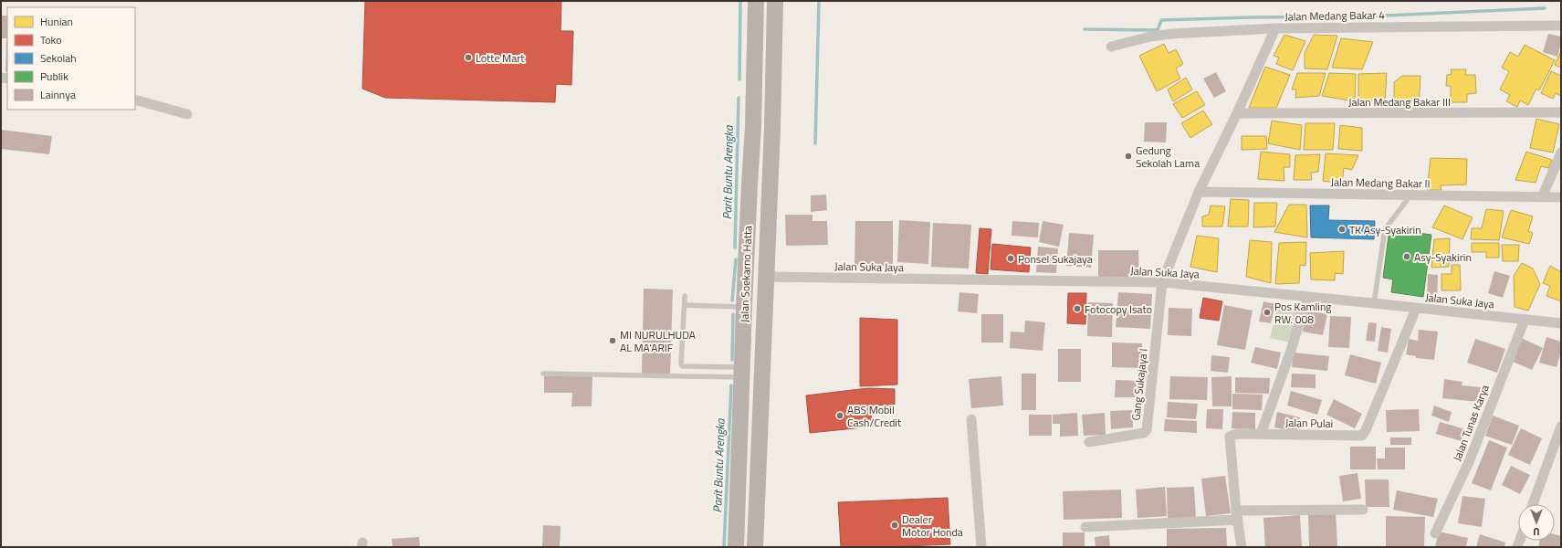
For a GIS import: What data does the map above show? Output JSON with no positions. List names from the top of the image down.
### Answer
{
  "streets": {
    "main road": ["Jalan Soekarno Hatta"],
    "street": [
      "Jalan Medang Bakar 4",
      "Jalan Medang Bakar III",
      "Jalan Medang Bakar II",
      "Jalan Suka Jaya",
      "Gang Sukajaya I",
      "Jalan Pulai",
      "Jalan Tunas Karya"
    ]
  },
  "crossings": [
    ["Jalan Suka Jaya", "Jalan Soekarno Hatta"],
    ["Jalan Suka Jaya", "Gang Sukajaya I"],
    ["Jalan Suka Jaya", "Jalan Pulai"],
    ["Jalan Suka Jaya", "Jalan Tunas Karya"]
  ],
  "water": ["Parit Buntu Arengka"],
  "places": [
    "Lotte Mart",
    "Gedung Sekolah Lama",
    "TK Asy-Syakirin",
    "Asy-Syakirin",
    "Ponsel Sukajaya",
    "Fotocopy Isato",
    "Pos Kamling RW. 008",
    "MI NURULHUDA AL MA'ARIF",
    "ABS Mobil Cash/Credit",
    "Dealer Motor Honda"
  ],
  "legend": [
    "Hunian",
    "Toko",
    "Sekolah",
    "Publik",
    "Lainnya"
  ],
  "north": "bottom"
}
